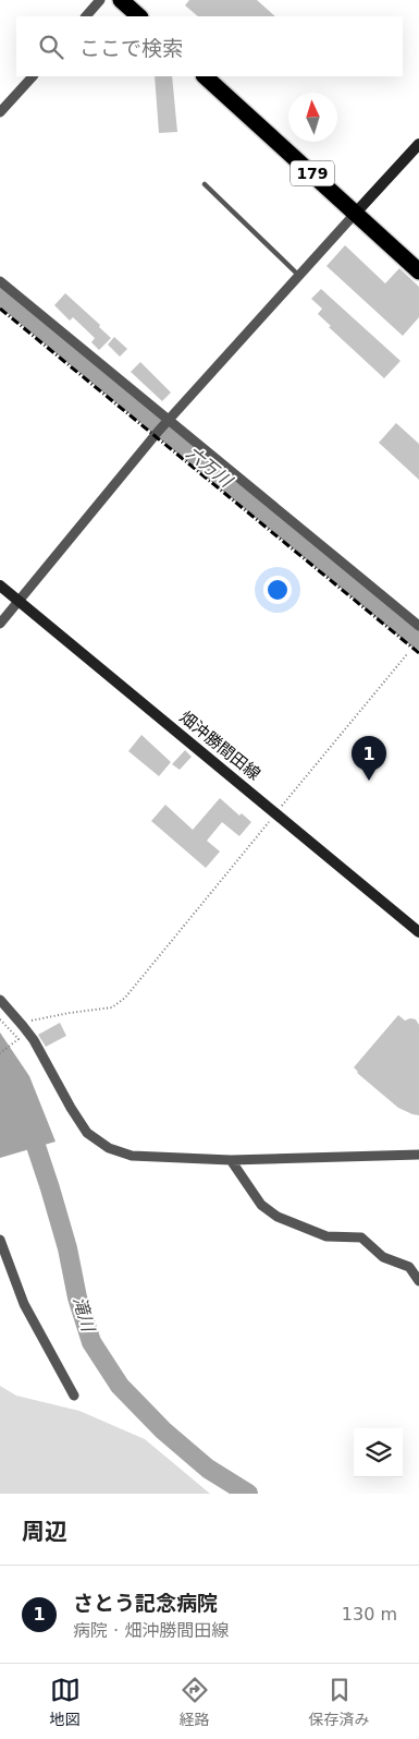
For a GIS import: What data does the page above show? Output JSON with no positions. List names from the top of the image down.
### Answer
{
  "streets": {
    "highway": ["179"],
    "main road": ["畑沖勝間田線"]
  },
  "water": ["六万川", "滝川"],
  "north": "top",
  "page": {
    "search": "ここで検索",
    "pins": "1",
    "heading": "周辺",
    "list": [
      {
        "mark": "1",
        "name": "さとう記念病院",
        "note": "病院 · 畑沖勝間田線",
        "value": "130 m"
      }
    ],
    "nav": ["地図", "経路", "保存済み"]
  }
}
